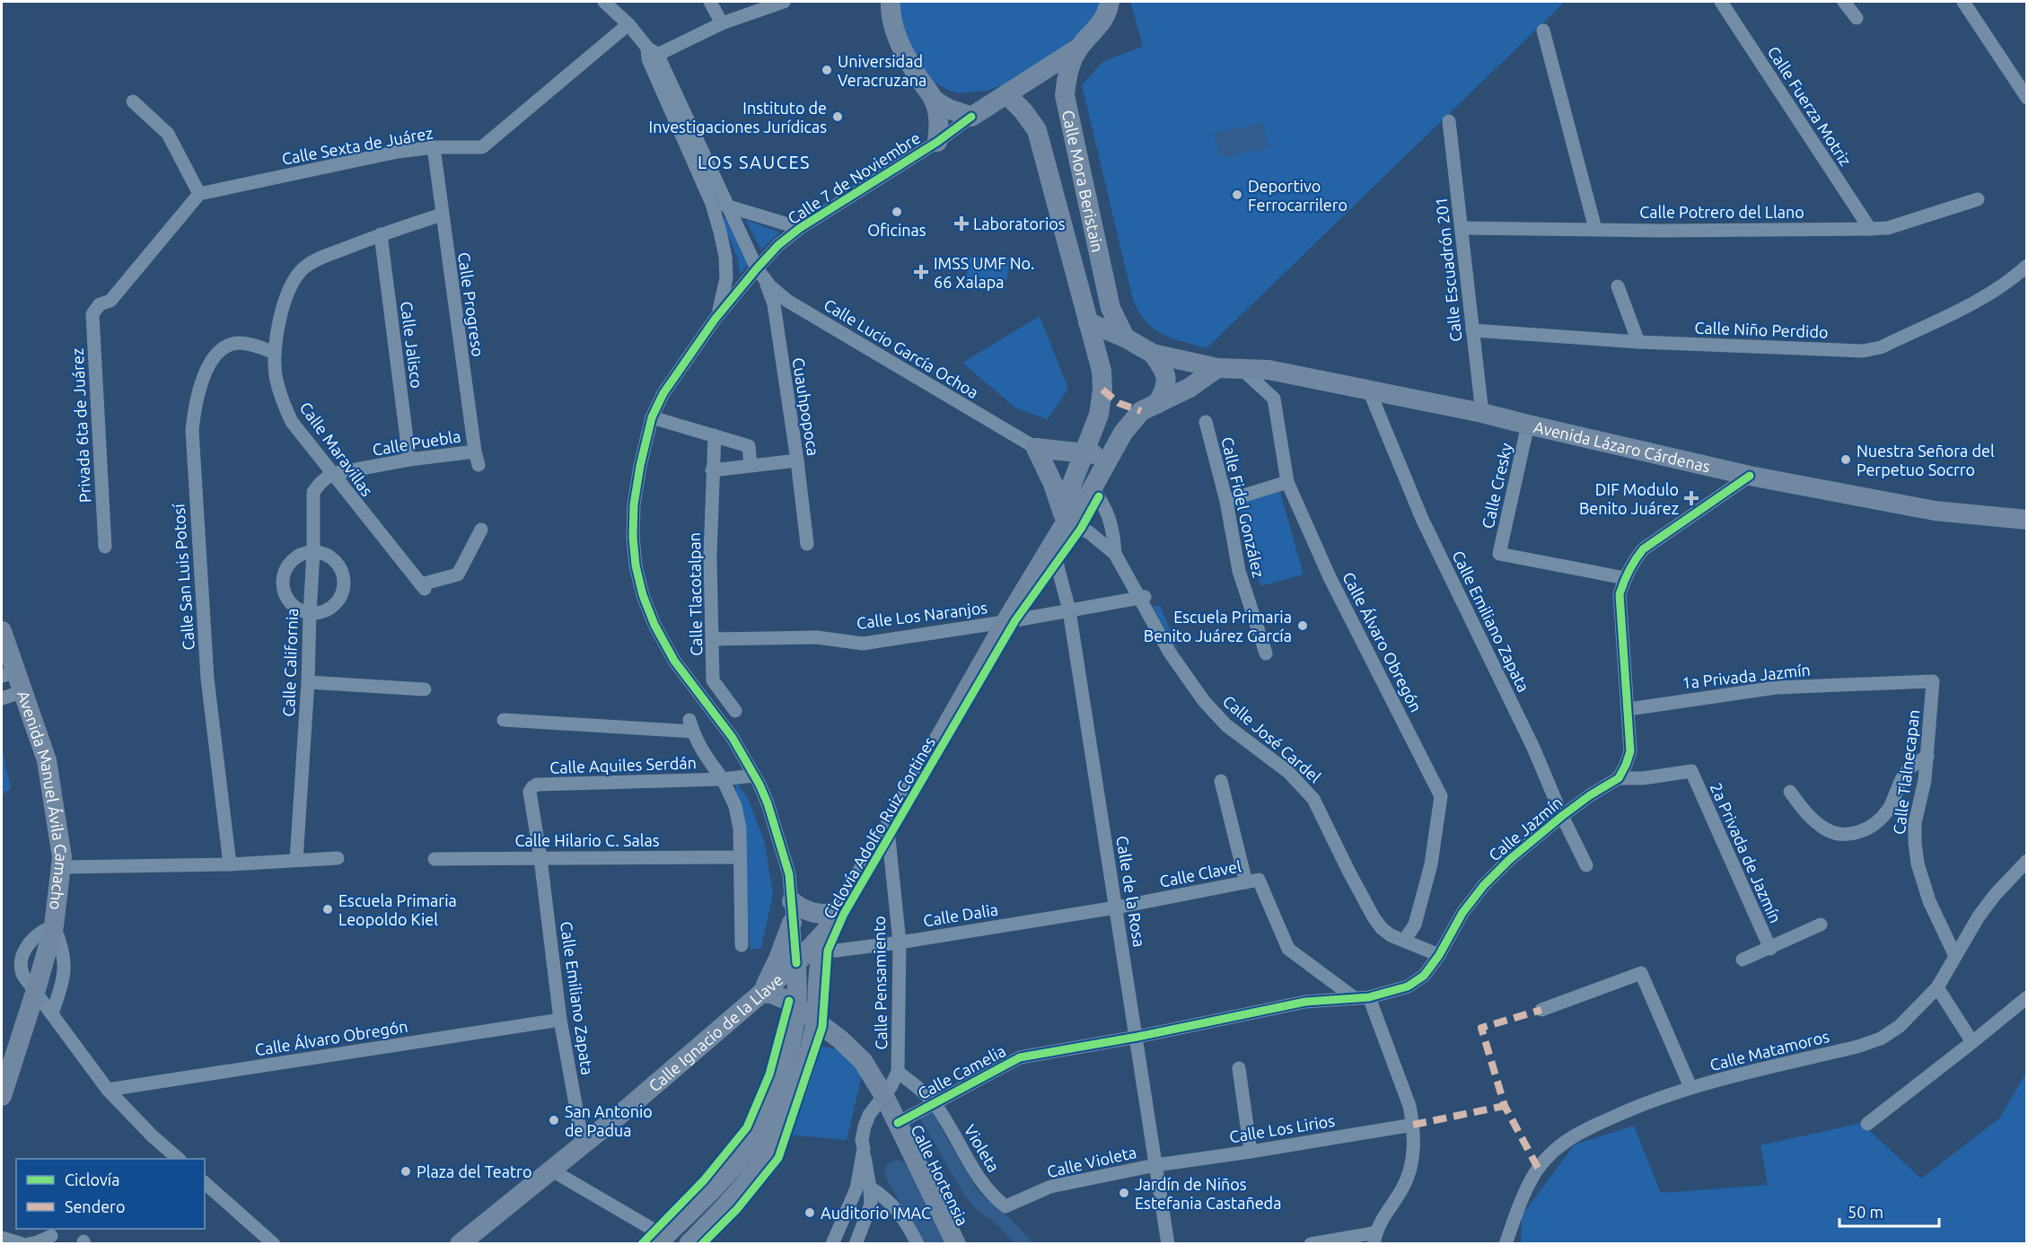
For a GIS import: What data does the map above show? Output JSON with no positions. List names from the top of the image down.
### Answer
{
  "streets": {
    "main road": [
      "Calle 7 de Noviembre",
      "Calle Mora Beristain",
      "Avenida Lázaro Cárdenas",
      "Avenida Manuel Ávila Camacho",
      "Calle Ignacio de la Llave",
      "Calle Hortensia"
    ],
    "street": [
      "Calle Fuerza Motriz",
      "Calle Sexta de Juárez",
      "Calle Potrero del Llano",
      "Calle Escuadrón 201",
      "Calle Progreso",
      "Calle Niño Perdido",
      "Calle Jalisco",
      "Calle Lucio García Ochoa",
      "Cuauhpopoca",
      "Privada 6ta de Juárez",
      "Calle Puebla",
      "Calle Maravillas",
      "Calle Cresky",
      "Calle Fidel González",
      "Calle San Luis Potosí",
      "Calle Tlacotalpan",
      "Calle Los Naranjos",
      "Calle Emiliano Zapata",
      "Calle Álvaro Obregón",
      "Calle California",
      "1a Privada Jazmín",
      "Calle José Cardel",
      "Calle Aquiles Serdán",
      "Calle Tlalnecapan",
      "Calle Jazmín",
      "Calle Hilario C. Salas",
      "2a Privada de Jazmín",
      "Calle Clavel",
      "Calle de la Rosa",
      "Calle Dalia",
      "Calle Pensamiento",
      "Calle Matamoros",
      "Calle Camelia",
      "Calle Los Lirios",
      "Violeta",
      "Calle Violeta"
    ],
    "cycle path": ["Ciclovía Adolfo Ruiz Cortines"]
  },
  "crossings": [
    ["Calle Fuerza Motriz", "Calle Potrero del Llano"],
    ["Calle Sexta de Juárez", "Calle Progreso"],
    ["Calle Sexta de Juárez", "Privada 6ta de Juárez"],
    ["Calle 7 de Noviembre", "Calle Mora Beristain"],
    ["Calle 7 de Noviembre", "Calle Lucio García Ochoa"],
    ["Calle 7 de Noviembre", "Cuauhpopoca"],
    ["Calle Potrero del Llano", "Calle Escuadrón 201"],
    ["Calle Escuadrón 201", "Calle Niño Perdido"],
    ["Calle Escuadrón 201", "Avenida Lázaro Cárdenas"],
    ["Calle Progreso", "Calle Puebla"],
    ["Calle Progreso", "Calle Maravillas"],
    ["Calle Jalisco", "Calle Puebla"],
    ["Calle Jalisco", "Calle Maravillas"],
    ["Calle Lucio García Ochoa", "Cuauhpopoca"],
    ["Calle Puebla", "Calle Maravillas"],
    ["Calle Puebla", "Calle California"],
    ["Avenida Lázaro Cárdenas", "Calle Cresky"],
    ["Avenida Lázaro Cárdenas", "Calle Emiliano Zapata"],
    ["Avenida Lázaro Cárdenas", "Calle Álvaro Obregón"],
    ["Calle Maravillas", "Calle San Luis Potosí"],
    ["Calle Maravillas", "Calle California"],
    ["Calle Tlacotalpan", "Calle Los Naranjos"],
    ["Calle Los Naranjos", "Calle José Cardel"],
    ["Calle Los Naranjos", "Calle de la Rosa"],
    ["Calle Emiliano Zapata", "Calle Álvaro Obregón"],
    ["Calle Emiliano Zapata", "Calle Aquiles Serdán"],
    ["Calle Emiliano Zapata", "Calle Jazmín"],
    ["Calle Emiliano Zapata", "Calle Hilario C. Salas"],
    ["Calle Emiliano Zapata", "Calle Ignacio de la Llave"],
    ["Calle Álvaro Obregón", "Calle José Cardel"],
    ["1a Privada Jazmín", "Calle Tlalnecapan"],
    ["Calle José Cardel", "Calle Jazmín"],
    ["Calle Aquiles Serdán", "Calle Hilario C. Salas"],
    ["Calle Tlalnecapan", "Calle Matamoros"],
    ["Calle Jazmín", "2a Privada de Jazmín"],
    ["Calle Jazmín", "Calle de la Rosa"],
    ["Calle Jazmín", "Calle Camelia"],
    ["Calle Clavel", "Calle de la Rosa"],
    ["Calle Clavel", "Calle Dalia"],
    ["Calle de la Rosa", "Calle Dalia"],
    ["Calle de la Rosa", "Calle Camelia"],
    ["Calle de la Rosa", "Calle Los Lirios"],
    ["Calle de la Rosa", "Calle Violeta"],
    ["Calle Dalia", "Calle Pensamiento"],
    ["Calle Dalia", "Calle Ignacio de la Llave"],
    ["Calle Pensamiento", "Violeta"],
    ["Calle Ignacio de la Llave", "Calle Hortensia"],
    ["Calle Camelia", "Violeta"],
    ["Calle Camelia", "Calle Hortensia"],
    ["Calle Los Lirios", "Calle Violeta"],
    ["Violeta", "Calle Violeta"]
  ],
  "districts": ["LOS SAUCES"],
  "places": {
    "other": [
      "Universidad Veracruzana",
      "Instituto de Investigaciones Jurídicas",
      "Deportivo Ferrocarrilero",
      "Oficinas",
      "Nuestra Señora del Perpetuo Socrro",
      "Escuela Primaria Benito Juárez García",
      "Escuela Primaria Leopoldo Kiel",
      "San Antonio de Padua",
      "Plaza del Teatro",
      "Jardín de Niños Estefania Castañeda",
      "Auditorio IMAC"
    ],
    "health": ["Laboratorios", "IMSS UMF No. 66 Xalapa", "DIF Modulo Benito Juárez"]
  },
  "legend": ["Ciclovía", "Sendero"],
  "scale_bar": "50 m"
}
